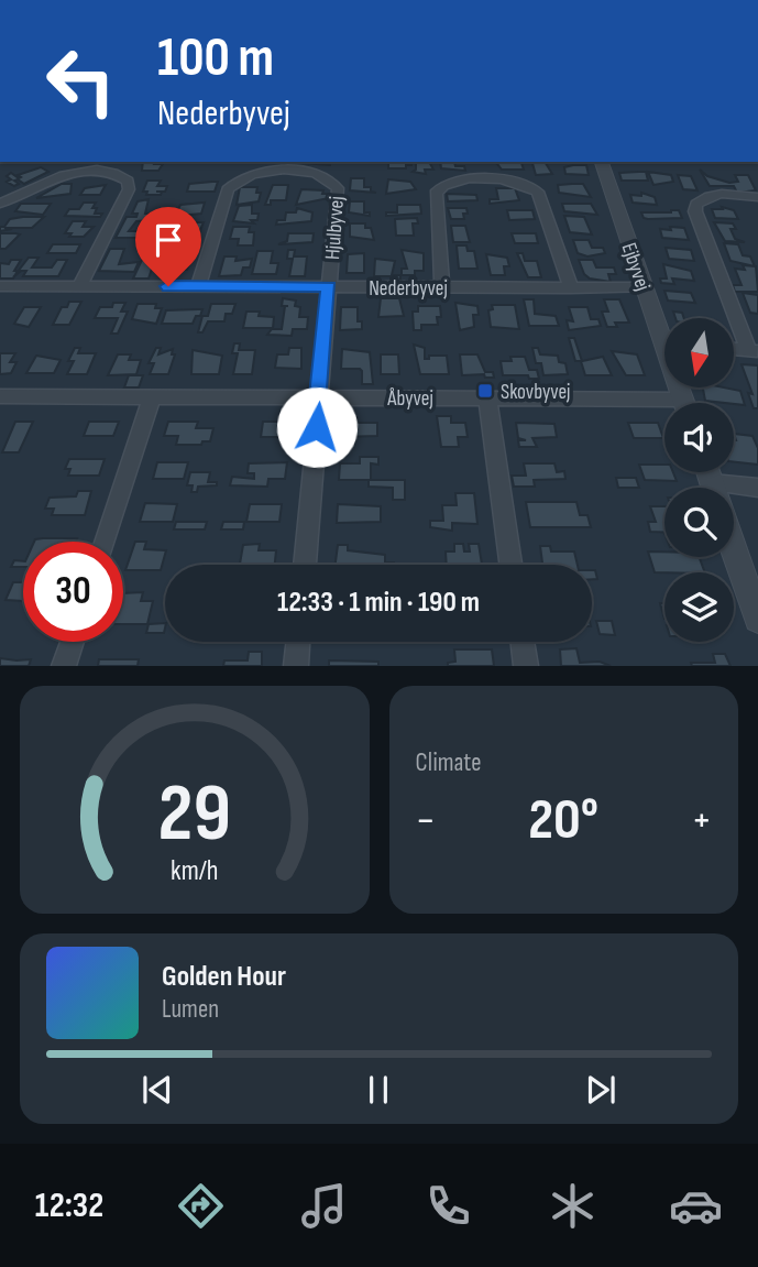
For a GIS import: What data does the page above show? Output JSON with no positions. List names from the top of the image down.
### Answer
{
  "streets": {
    "street": [
      "Hjulbyvej",
      "Ejbyvej",
      "Nederbyvej",
      "Åbyvej"
    ]
  },
  "crossings": [
    ["Hjulbyvej", "Nederbyvej"],
    ["Hjulbyvej", "Åbyvej"],
    ["Ejbyvej", "Nederbyvej"]
  ],
  "places": {
    "transit": ["Skovbyvej"]
  },
  "north": "bottom",
  "page": {
    "turn": ["100 m", "Nederbyvej"],
    "limit": "30",
    "trip": "12:33 · 1 min · 190 m",
    "tile": "Climate",
    "heat": ["−", "20°", "+"],
    "song": ["Golden Hour", "Lumen"],
    "tabs": "12:32",
    "gauge": ["29", "km/h"]
  }
}
